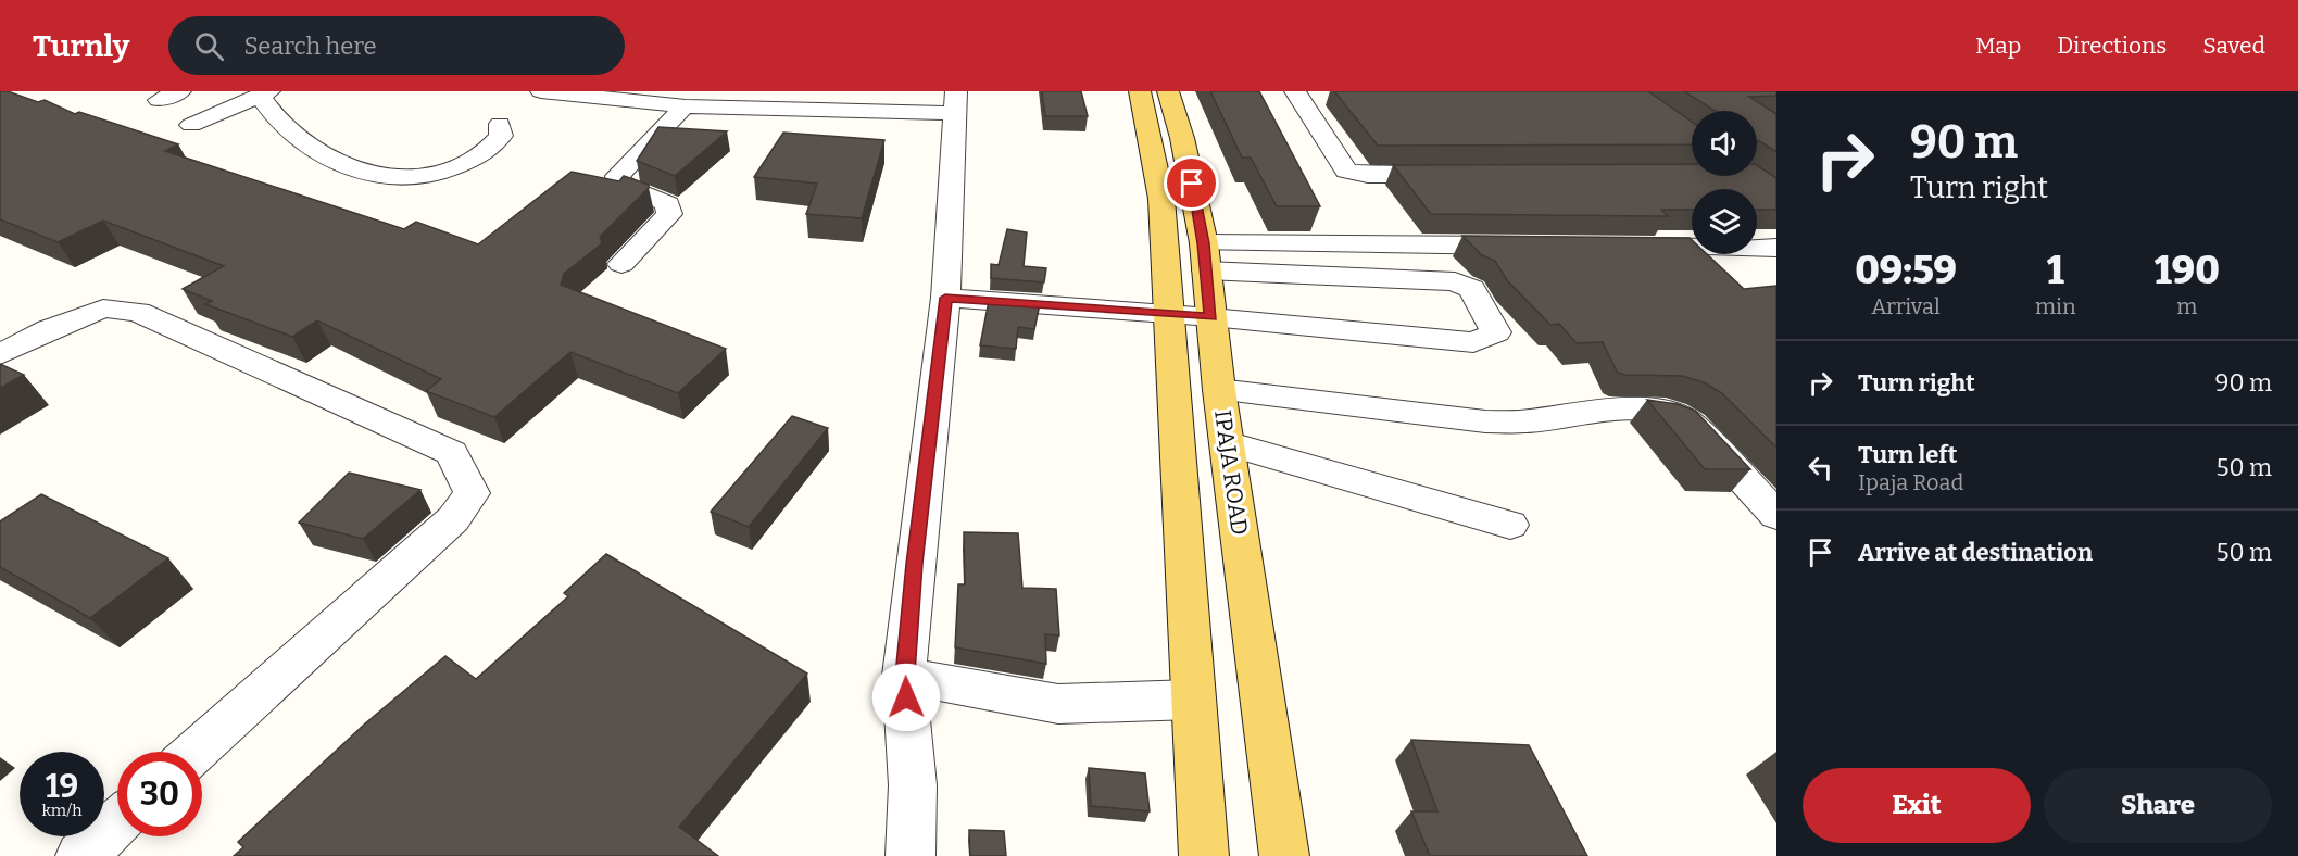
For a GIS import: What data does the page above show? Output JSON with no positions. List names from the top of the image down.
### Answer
{
  "streets": {
    "main road": ["IPAJA ROAD"]
  },
  "page": {
    "header": "Turnly",
    "search": "Search here",
    "nav": ["Map", "Directions", "Saved"],
    "turn": ["90 m", "Turn right"],
    "eta": [
      "09:59",
      "Arrival",
      "1",
      "min",
      "190",
      "m"
    ],
    "list": [
      {
        "name": "Turn right",
        "value": "90 m"
      },
      {
        "name": "Turn left",
        "note": "Ipaja Road",
        "value": "50 m"
      },
      {
        "name": "Arrive at destination",
        "value": "50 m"
      }
    ],
    "speed": "19 km/h",
    "limit": "30",
    "buttons": ["Exit", "Share"]
  }
}
